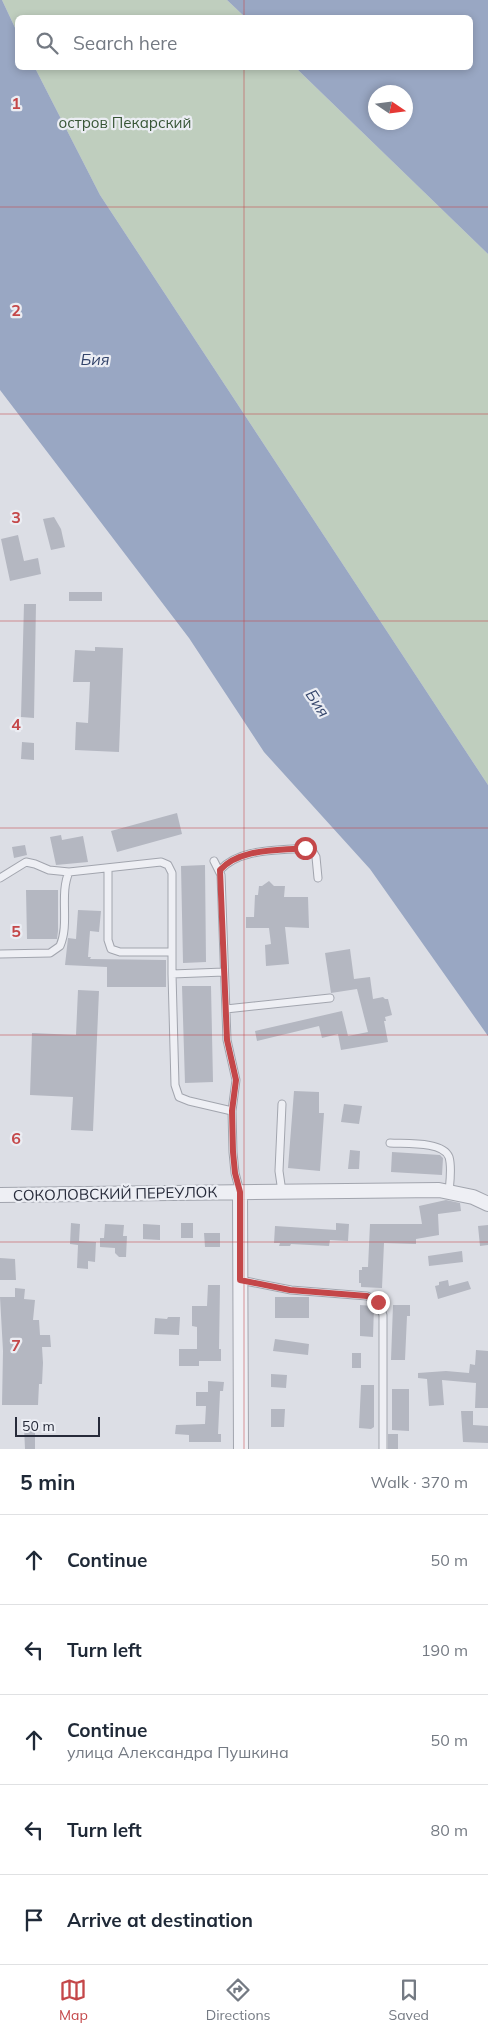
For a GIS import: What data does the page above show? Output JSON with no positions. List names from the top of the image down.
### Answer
{
  "streets": {
    "street": ["СОКОЛОВСКИЙ ПЕРЕУЛОК"]
  },
  "water": ["Бия"],
  "parks": ["остров Пекарский"],
  "scale_bar": "50 m",
  "north": "right",
  "page": {
    "search": "Search here",
    "scale": "50 m",
    "heading": ["5 min", "Walk · 370 m"],
    "list": [
      ["Continue", "50 m"],
      ["Turn left", "190 m"],
      ["Continue", "улица Александра Пушкина", "50 m"],
      ["Turn left", "80 m"],
      "Arrive at destination"
    ],
    "nav": ["Map", "Directions", "Saved"]
  },
  "grid": {
    "rows": [
      "1",
      "2",
      "3",
      "4",
      "5",
      "6",
      "7"
    ]
  }
}
